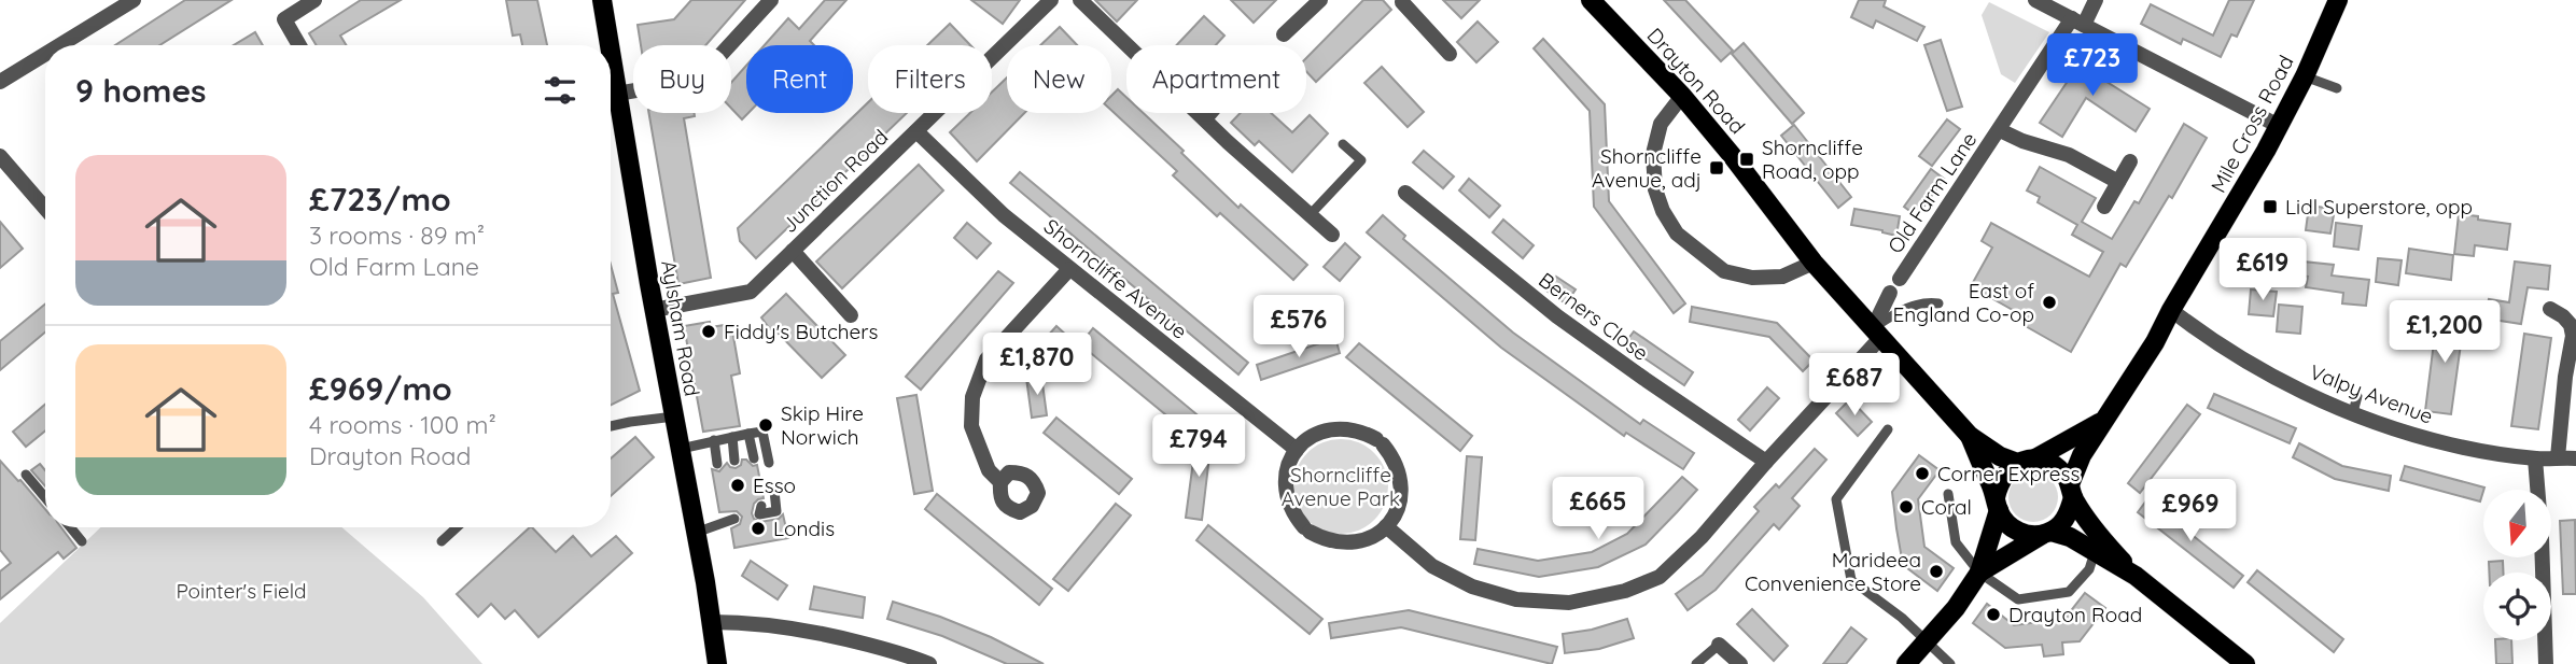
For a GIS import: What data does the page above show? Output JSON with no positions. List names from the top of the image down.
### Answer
{
  "streets": {
    "main road": ["Drayton Road", "Mile Cross Road", "Aylsham Road"],
    "street": [
      "Junction Road",
      "Old Farm Lane",
      "Shorncliffe Avenue",
      "Berners Close",
      "Valpy Avenue"
    ]
  },
  "crossings": [
    ["Drayton Road", "Mile Cross Road"],
    ["Mile Cross Road", "Valpy Avenue"],
    ["Junction Road", "Shorncliffe Avenue"],
    ["Junction Road", "Aylsham Road"]
  ],
  "parks": ["Shorncliffe Avenue Park", "Pointer's Field"],
  "places": {
    "transit": ["Shorncliffe Road, opp", "Shorncliffe Avenue, adj", "Lidl Superstore, opp"],
    "other": [
      "East of England Co-op",
      "Fiddy's Butchers",
      "Skip Hire Norwich",
      "Corner Express",
      "Esso",
      "Coral",
      "Londis",
      "Marideea Convenience Store",
      "Drayton Road"
    ]
  },
  "north": "bottom",
  "page": {
    "price": [
      "£723",
      "£619",
      "£576",
      "£1,200",
      "£1,870",
      "£687",
      "£794",
      "£665",
      "£969"
    ],
    "chip": [
      "Buy",
      "Rent",
      "Filters",
      "New",
      "Apartment"
    ],
    "heading": "9 homes",
    "list": [
      {
        "name": "£723/mo",
        "note": "3 rooms · 89 m² · Old Farm Lane"
      },
      {
        "name": "£969/mo",
        "note": "4 rooms · 100 m² · Drayton Road"
      }
    ]
  }
}
